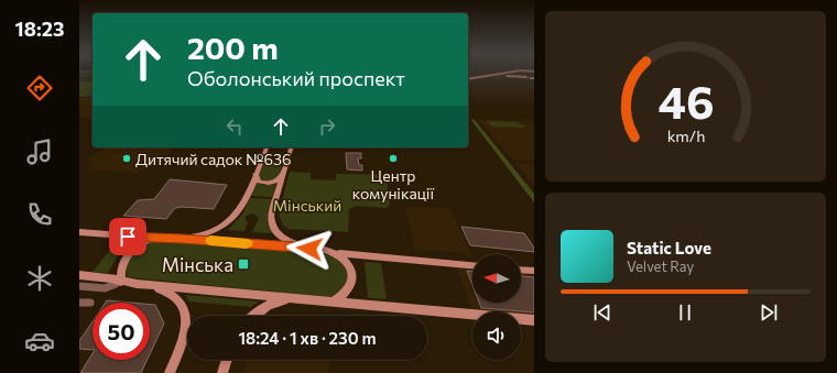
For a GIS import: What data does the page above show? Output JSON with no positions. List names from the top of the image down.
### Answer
{
  "parks": ["Мінський"],
  "places": {
    "other": ["Дитячий садок №636", "Центр комунікації"],
    "transit": ["Мінська"]
  },
  "north": "left",
  "page": {
    "tabs": "18:23",
    "turn": ["200 m", "Оболонський проспект"],
    "song": ["Static Love", "Velvet Ray"],
    "limit": "50",
    "trip": "18:24 · 1 хв · 230 m",
    "gauge": ["46", "km/h"]
  }
}
